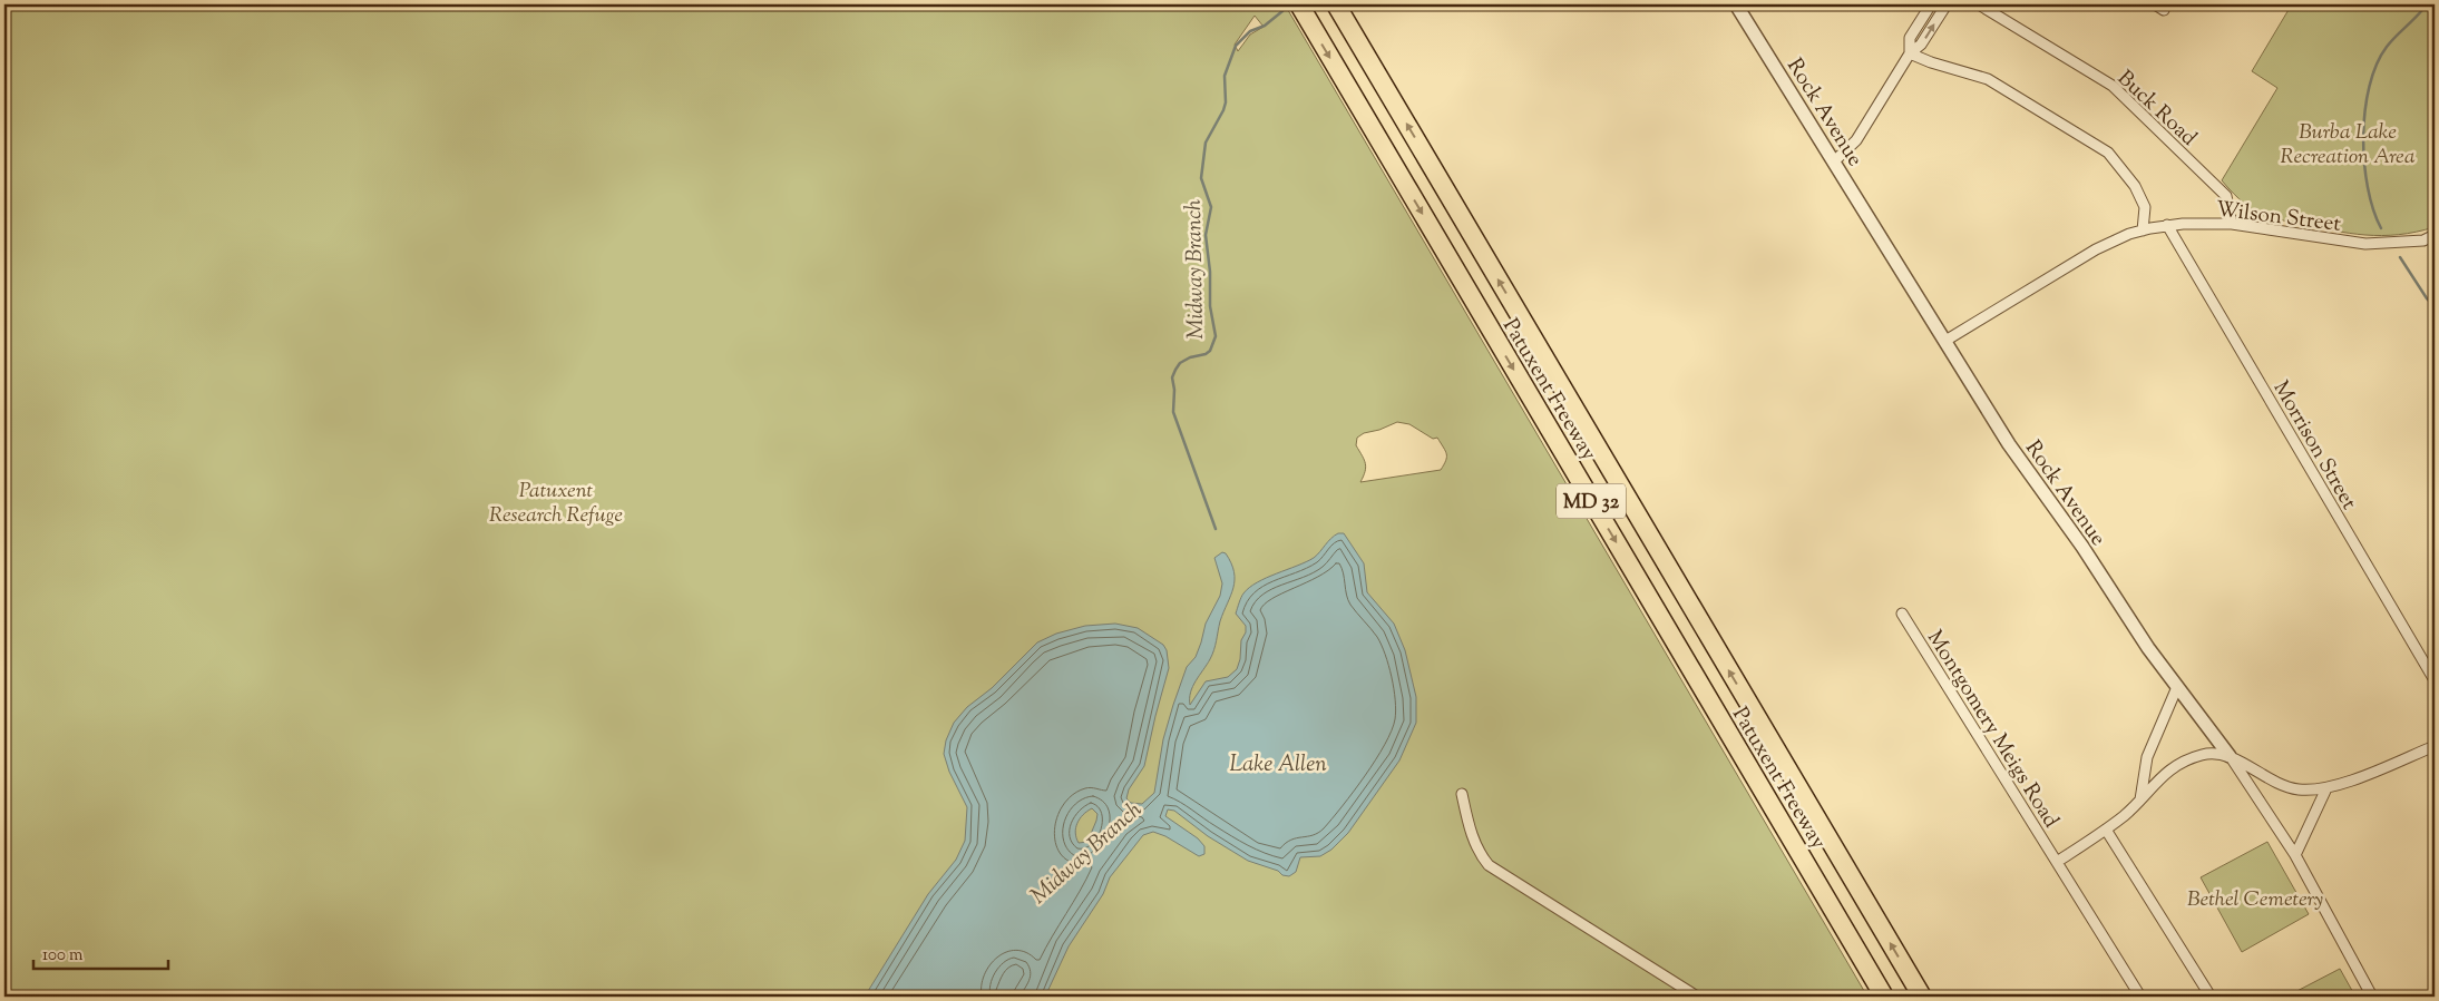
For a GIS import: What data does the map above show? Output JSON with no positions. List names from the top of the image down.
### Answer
{
  "streets": {
    "highway": ["Patuxent Freeway", "MD 32"],
    "street": [
      "Buck Road",
      "Rock Avenue",
      "Wilson Street",
      "Morrison Street",
      "Montgomery Meigs Road"
    ]
  },
  "crossings": [
    ["Buck Road", "Wilson Street"],
    ["Rock Avenue", "Wilson Street"],
    ["Wilson Street", "Morrison Street"]
  ],
  "water": ["Midway Branch", "Lake Allen"],
  "parks": ["Burba Lake Recreation Area", "Patuxent Research Refuge", "Bethel Cemetery"],
  "scale_bar": "100 m"
}
